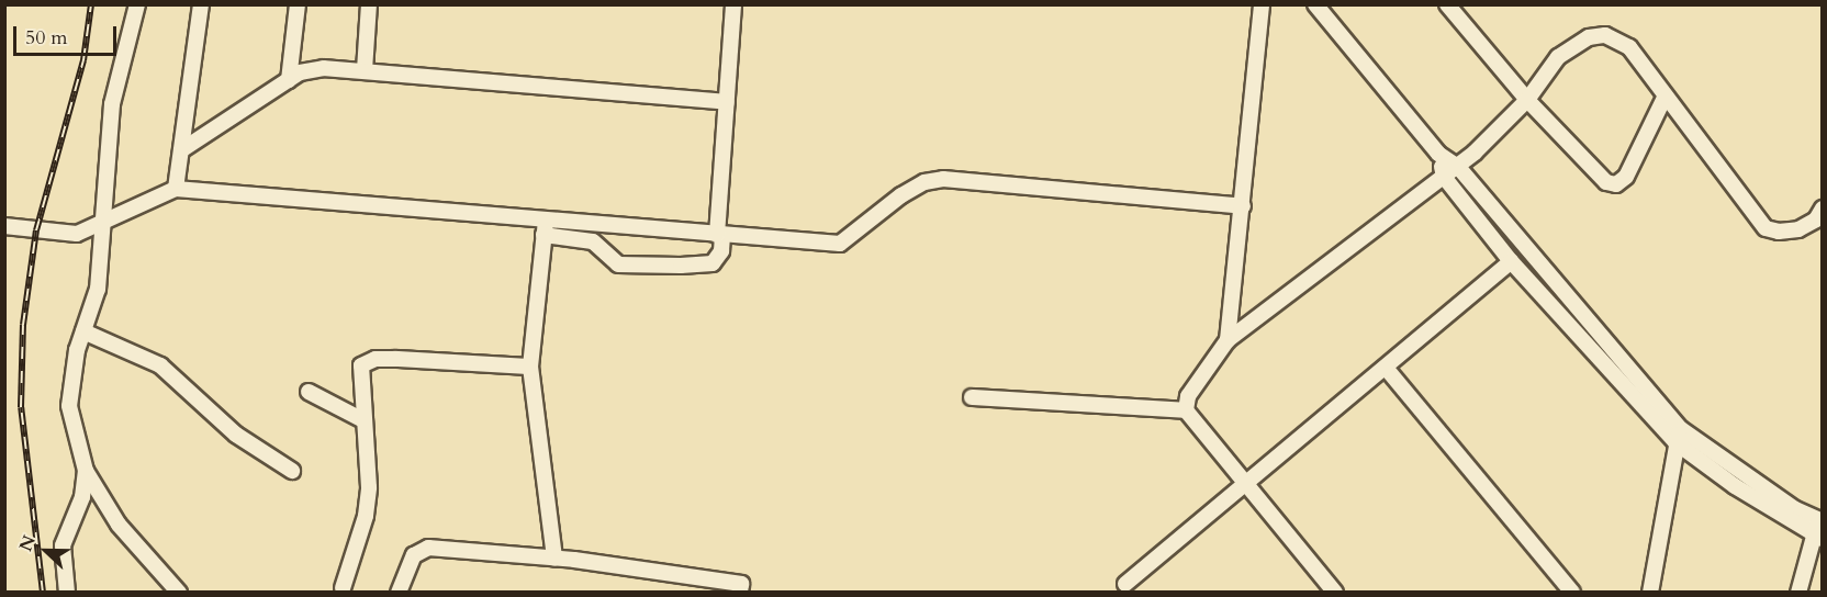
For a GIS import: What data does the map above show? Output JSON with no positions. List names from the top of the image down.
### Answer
{
  "scale_bar": "50 m",
  "north": "left"
}
